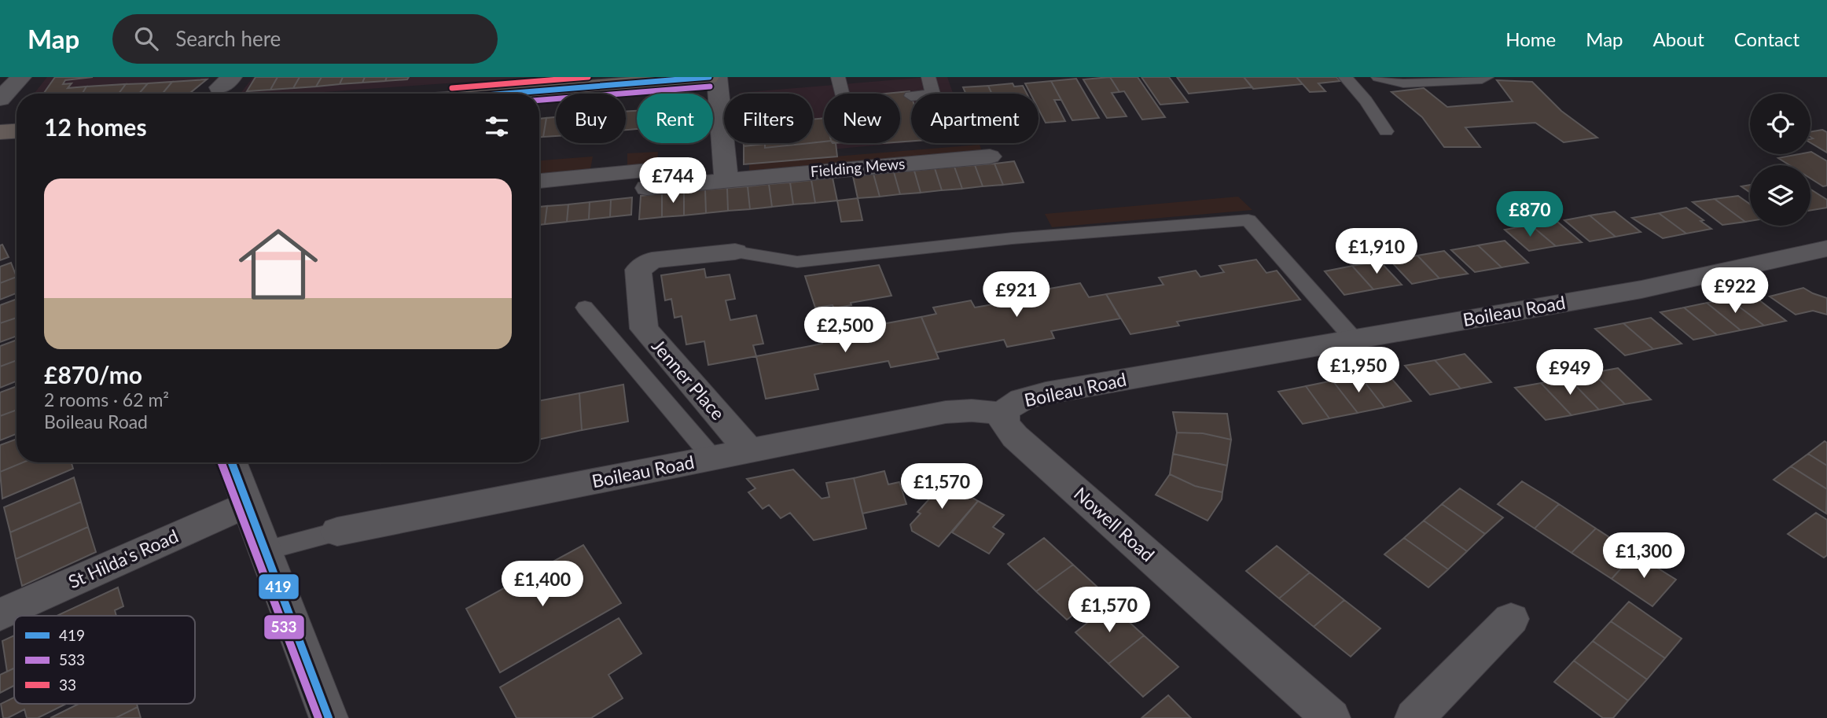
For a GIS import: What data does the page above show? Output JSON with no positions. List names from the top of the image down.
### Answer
{
  "streets": {
    "street": [
      "Fielding Mews",
      "Boileau Road",
      "Jenner Place",
      "Nowell Road",
      "St Hilda's Road"
    ]
  },
  "crossings": [
    ["Boileau Road", "Jenner Place"],
    ["Boileau Road", "Nowell Road"]
  ],
  "lines": ["transit line 419", "transit line 33", "transit line 533"],
  "legend": ["419", "533", "33"],
  "page": {
    "header": "Map",
    "search": "Search here",
    "nav": [
      "Home",
      "Map",
      "About",
      "Contact"
    ],
    "chip": [
      "Buy",
      "Rent",
      "Filters",
      "New",
      "Apartment"
    ],
    "heading": "12 homes",
    "price": [
      "£744",
      "£870",
      "£1,910",
      "£922",
      "£921",
      "£2,500",
      "£1,950",
      "£949",
      "£1,570",
      "£1,300",
      "£1,400",
      "£1,570"
    ],
    "list": [
      {
        "name": "£870/mo",
        "note": "2 rooms · 62 m² · Boileau Road"
      }
    ]
  }
}
